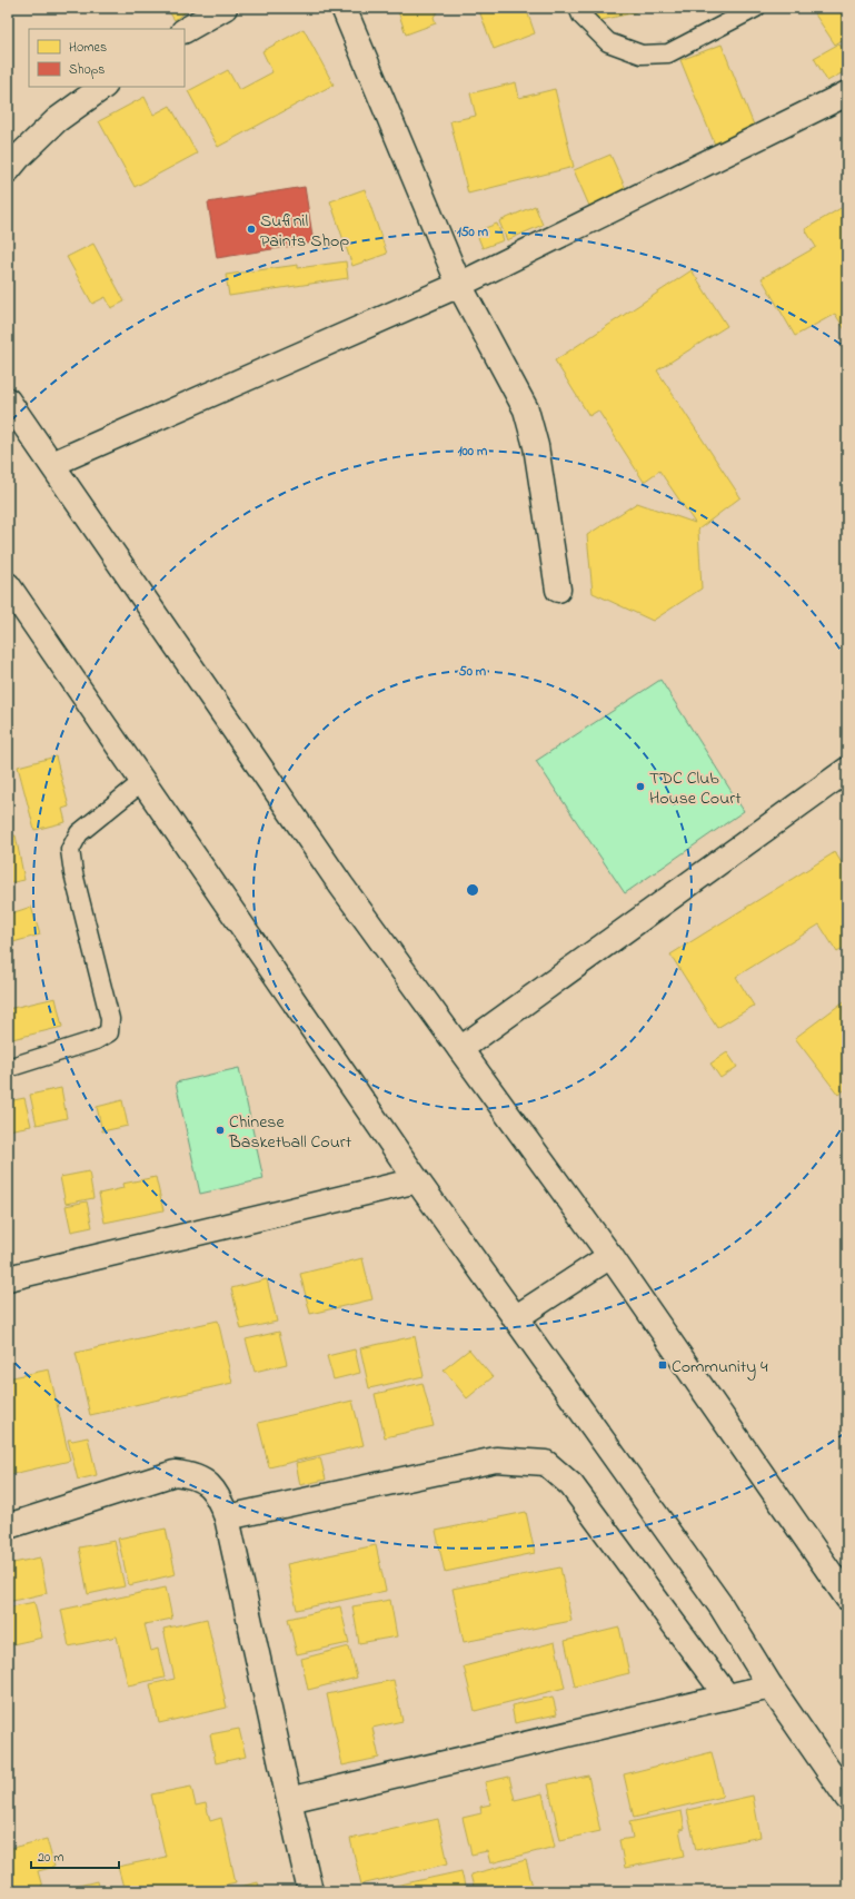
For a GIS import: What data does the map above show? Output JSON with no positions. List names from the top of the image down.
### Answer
{
  "places": {
    "other": ["Sufinil Paints Shop", "TDC Club House Court", "Chinese Basketball Court"],
    "transit": ["Community 4"]
  },
  "legend": ["Homes", "Shops"],
  "scale_bar": "20 m",
  "rings": ["150 m", "100 m", "50 m"]
}
